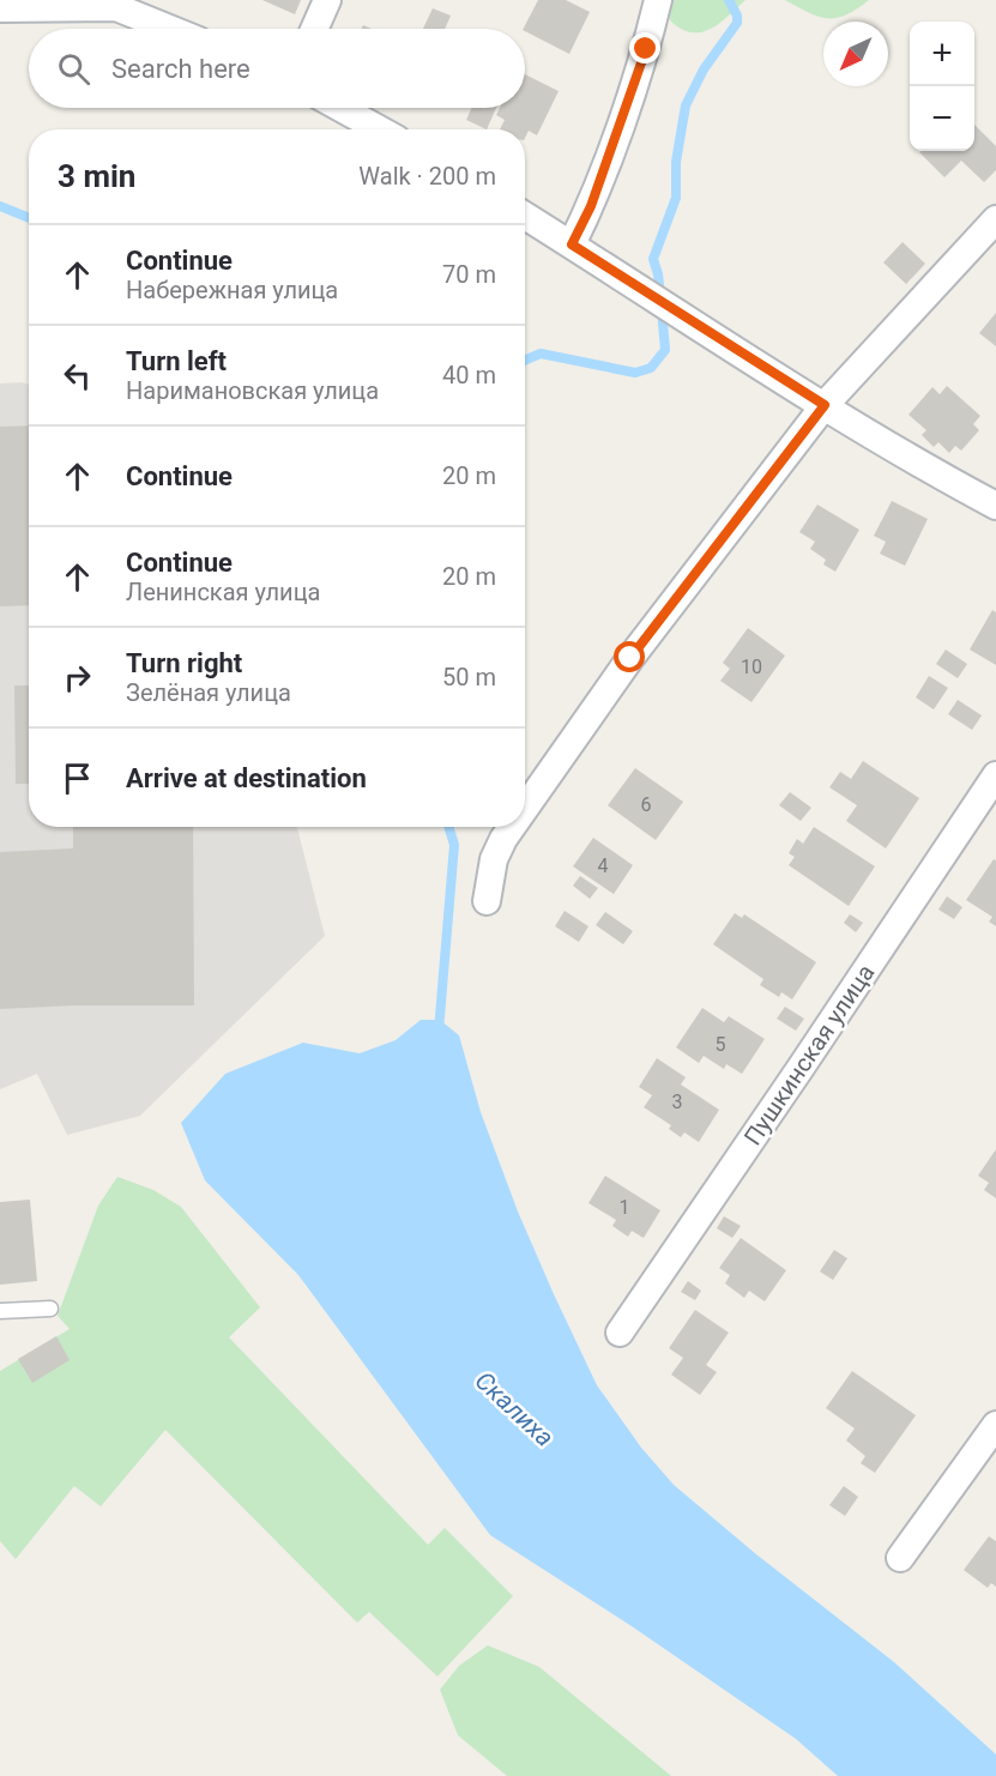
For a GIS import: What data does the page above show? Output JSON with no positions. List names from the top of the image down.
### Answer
{
  "streets": {
    "street": ["Пушкинская улица"]
  },
  "water": ["Скалиха"],
  "house_numbers": [
    "10",
    "6",
    "4",
    "5",
    "3",
    "1"
  ],
  "north": "bottom left",
  "page": {
    "map_buttons": ["+", "−"],
    "search": "Search here",
    "heading": ["3 min", "Walk · 200 m"],
    "list": [
      ["Continue", "Набережная улица", "70 m"],
      ["Turn left", "Наримановская улица", "40 m"],
      ["Continue", "20 m"],
      ["Continue", "Ленинская улица", "20 m"],
      ["Turn right", "Зелёная улица", "50 m"],
      "Arrive at destination"
    ]
  }
}
